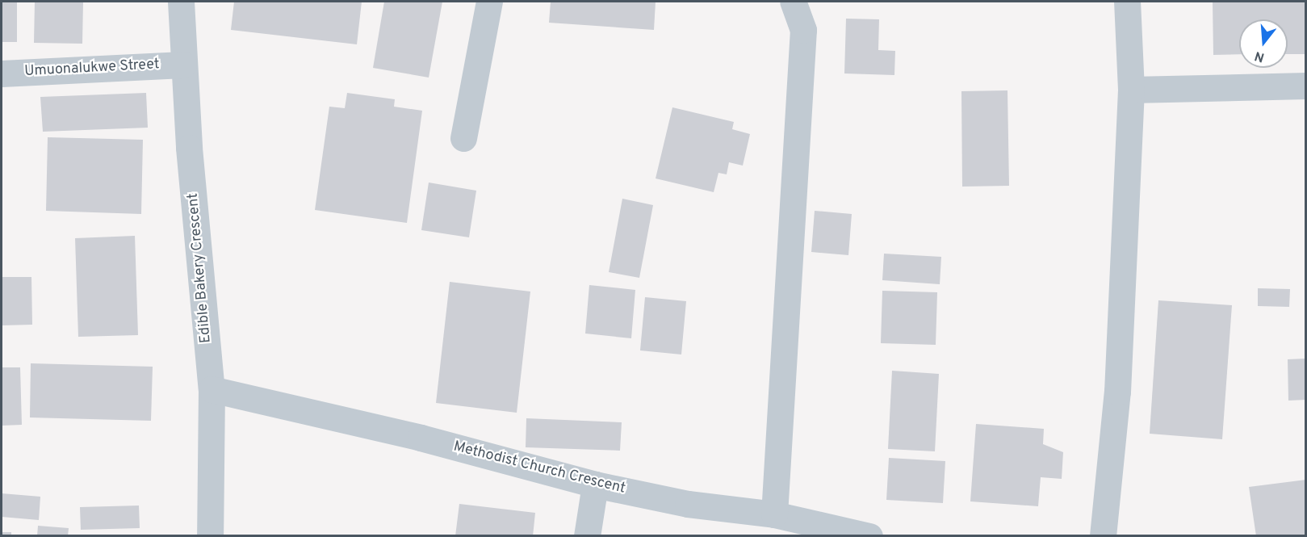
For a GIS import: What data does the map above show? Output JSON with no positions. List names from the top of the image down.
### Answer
{
  "streets": {
    "street": ["Umuonalukwe Street", "Edible Bakery Crescent", "Methodist Church Crescent"]
  },
  "crossings": [
    ["Umuonalukwe Street", "Edible Bakery Crescent"],
    ["Edible Bakery Crescent", "Methodist Church Crescent"]
  ],
  "north": "bottom"
}
